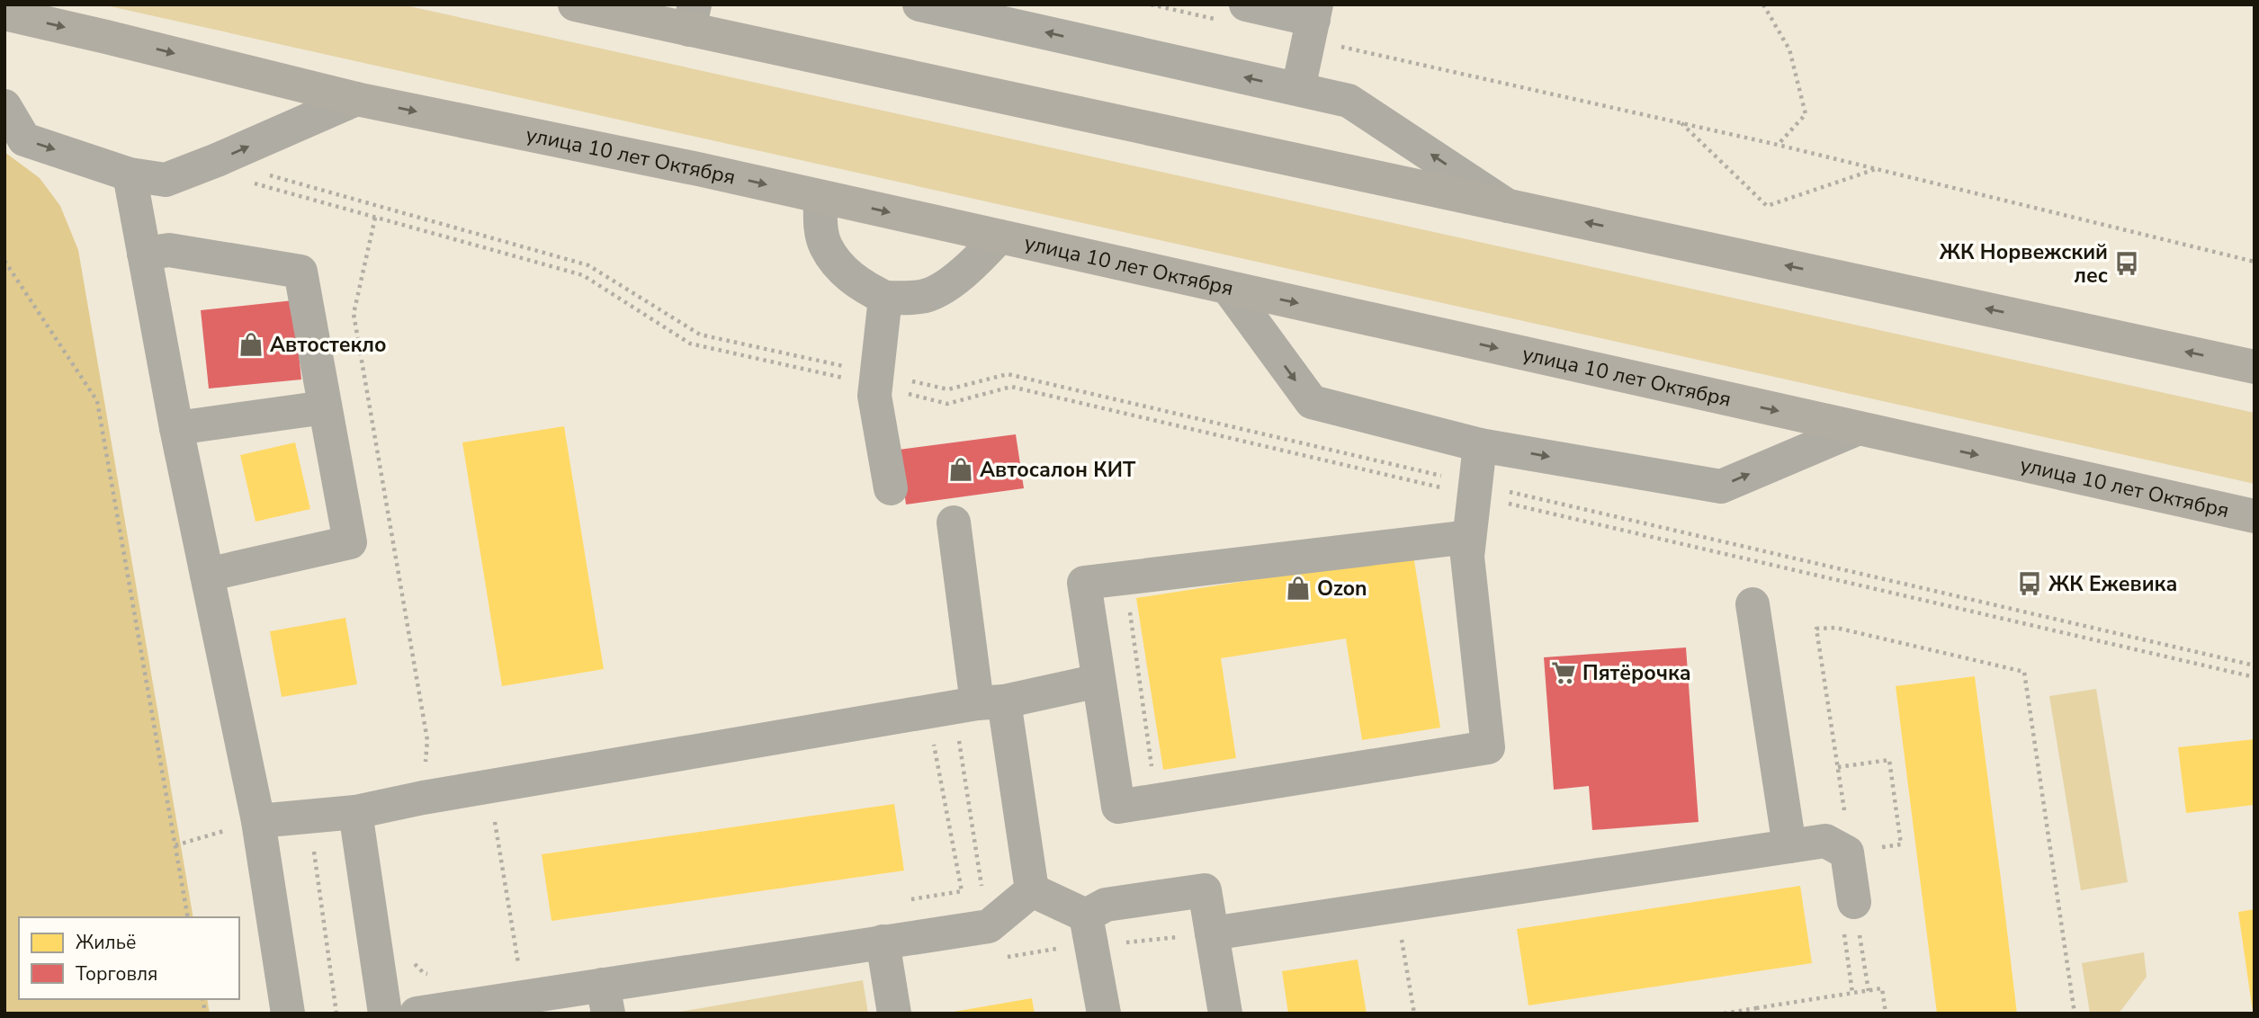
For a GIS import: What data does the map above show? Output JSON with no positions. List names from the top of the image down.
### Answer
{
  "streets": {
    "main road": ["улица 10 лет Октября"]
  },
  "places": {
    "bus stop": ["ЖК Норвежский лес", "ЖК Ежевика"],
    "shop": ["Автостекло", "Автосалон КИТ", "Ozon"],
    "supermarket": ["Пятёрочка"]
  },
  "legend": ["Жильё", "Торговля"]
}
